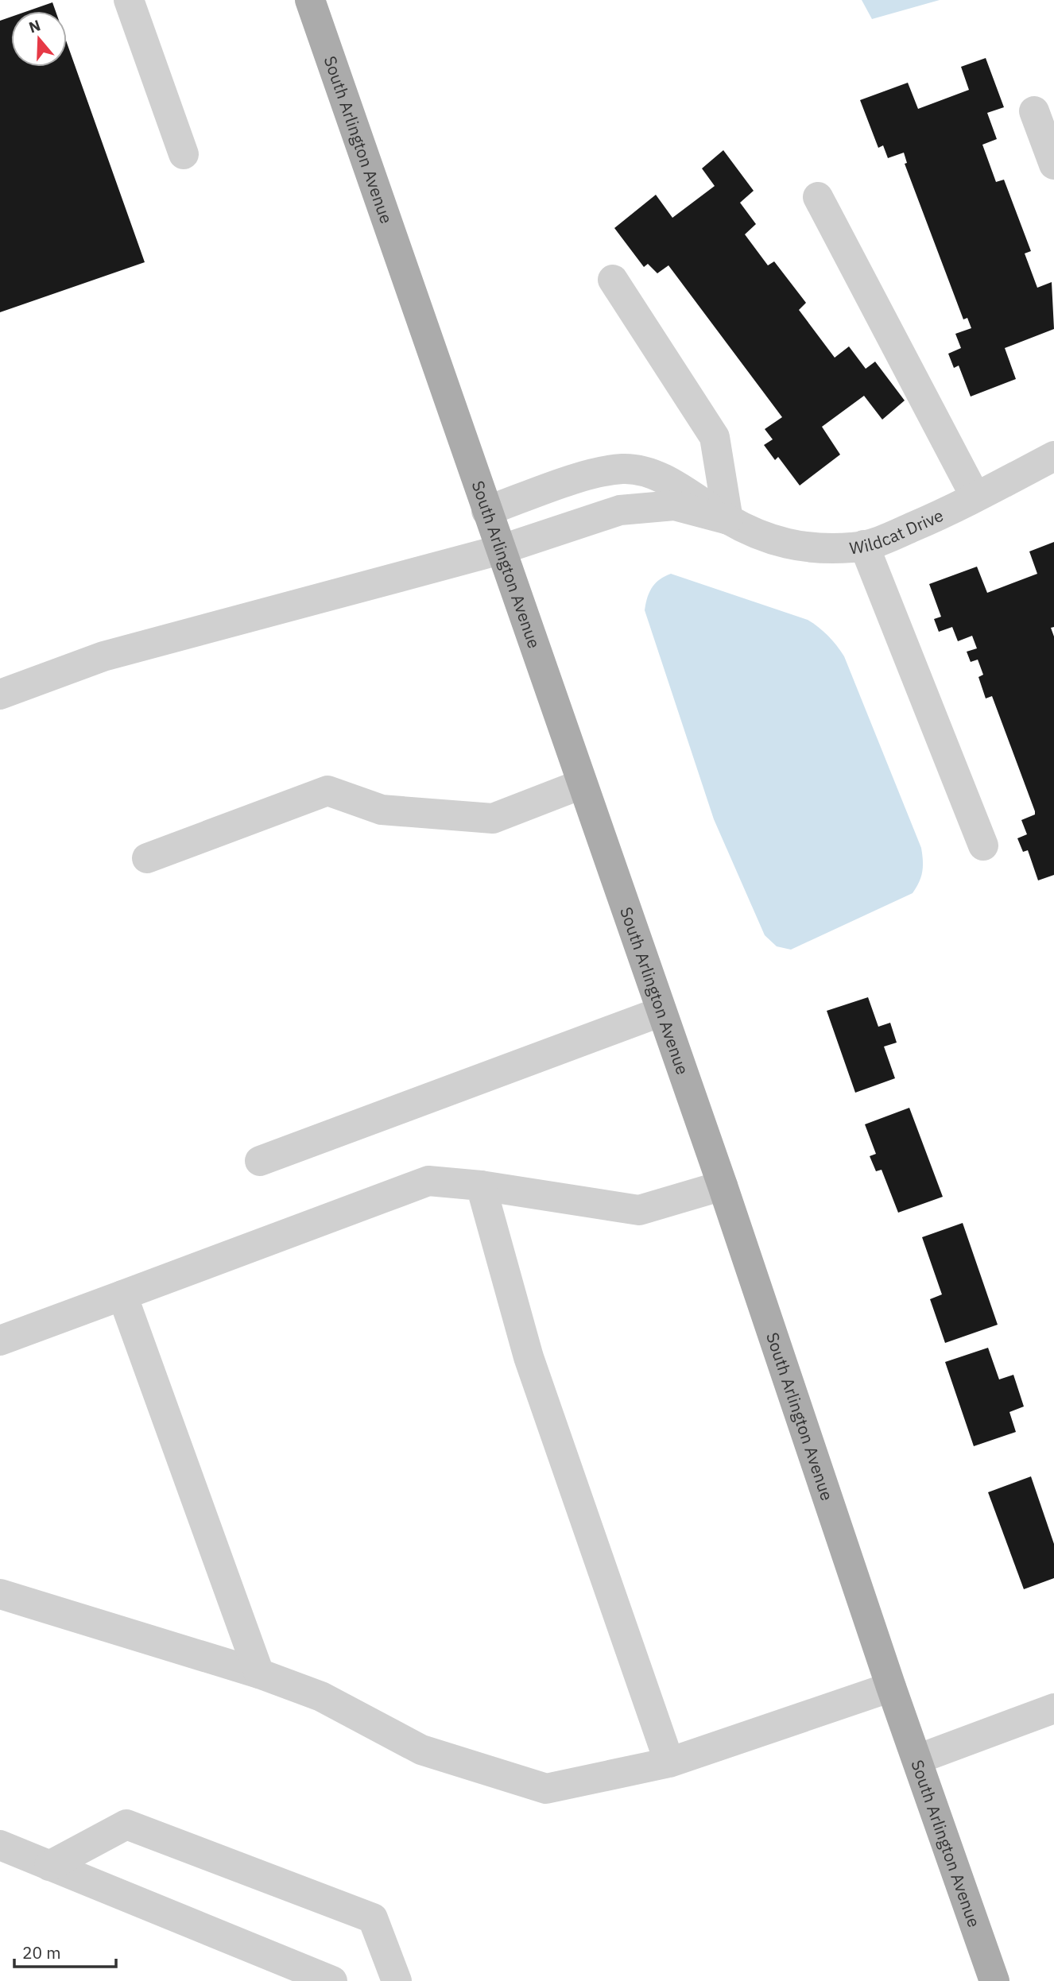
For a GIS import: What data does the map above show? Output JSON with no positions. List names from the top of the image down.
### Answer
{
  "streets": {
    "main road": ["South Arlington Avenue"],
    "street": ["Wildcat Drive"]
  },
  "crossings": [
    ["South Arlington Avenue", "Wildcat Drive"]
  ],
  "scale_bar": "20 m",
  "north": "top"
}
